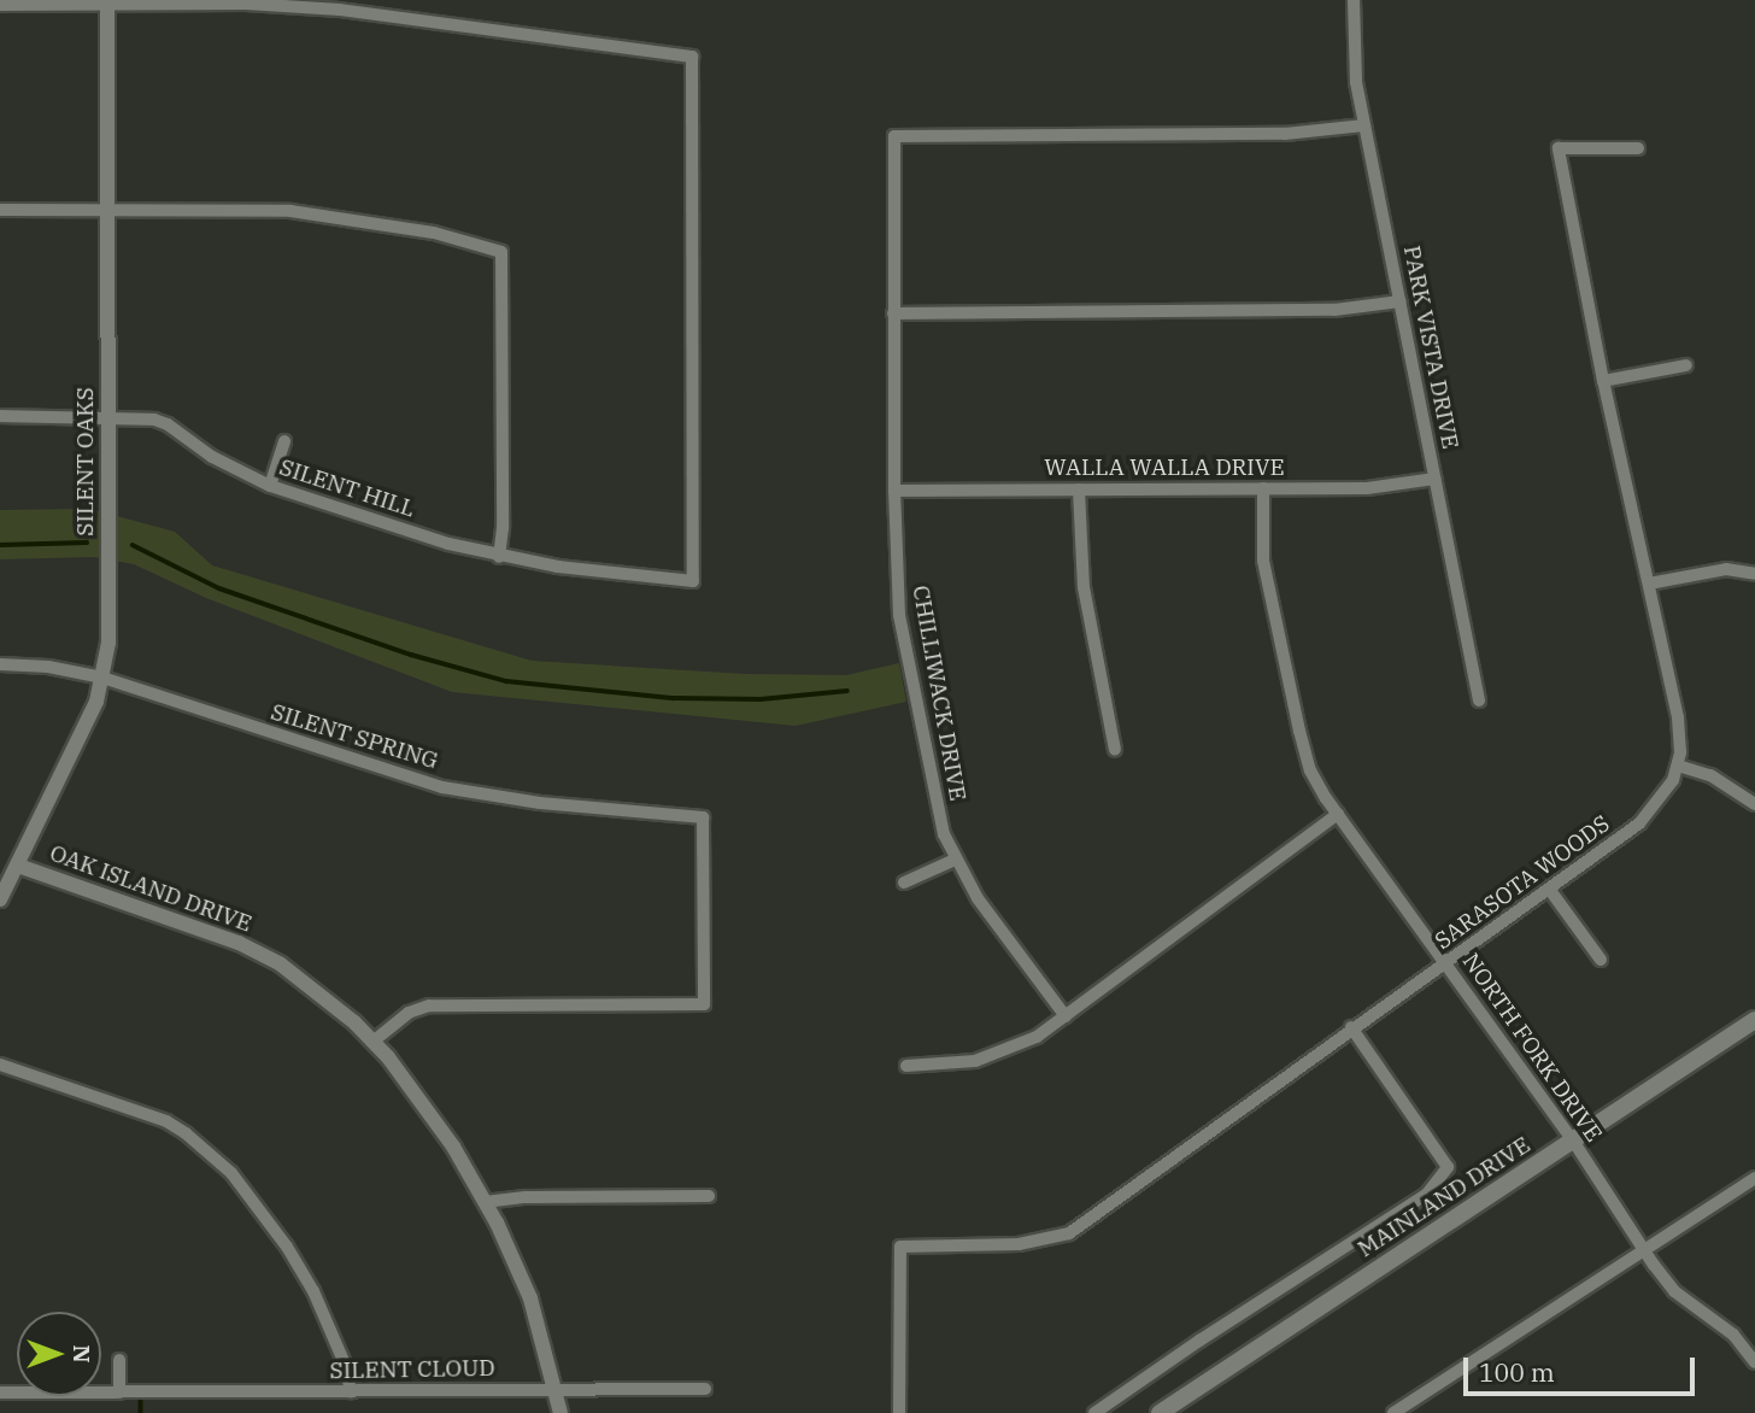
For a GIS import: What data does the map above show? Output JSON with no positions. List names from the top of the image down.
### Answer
{
  "streets": {
    "main road": ["MAINLAND DRIVE"],
    "street": [
      "PARK VISTA DRIVE",
      "SILENT OAKS",
      "WALLA WALLA DRIVE",
      "SILENT HILL",
      "CHILLIWACK DRIVE",
      "SILENT SPRING",
      "SARASOTA WOODS",
      "OAK ISLAND DRIVE",
      "NORTH FORK DRIVE",
      "SILENT CLOUD"
    ]
  },
  "crossings": [
    ["PARK VISTA DRIVE", "WALLA WALLA DRIVE"],
    ["PARK VISTA DRIVE", "CHILLIWACK DRIVE"],
    ["SILENT OAKS", "SILENT HILL"],
    ["SILENT OAKS", "SILENT SPRING"],
    ["SILENT OAKS", "OAK ISLAND DRIVE"],
    ["WALLA WALLA DRIVE", "CHILLIWACK DRIVE"],
    ["WALLA WALLA DRIVE", "NORTH FORK DRIVE"],
    ["SILENT SPRING", "OAK ISLAND DRIVE"],
    ["SARASOTA WOODS", "NORTH FORK DRIVE"],
    ["OAK ISLAND DRIVE", "SILENT CLOUD"],
    ["NORTH FORK DRIVE", "MAINLAND DRIVE"]
  ],
  "scale_bar": "100 m",
  "north": "right"
}
